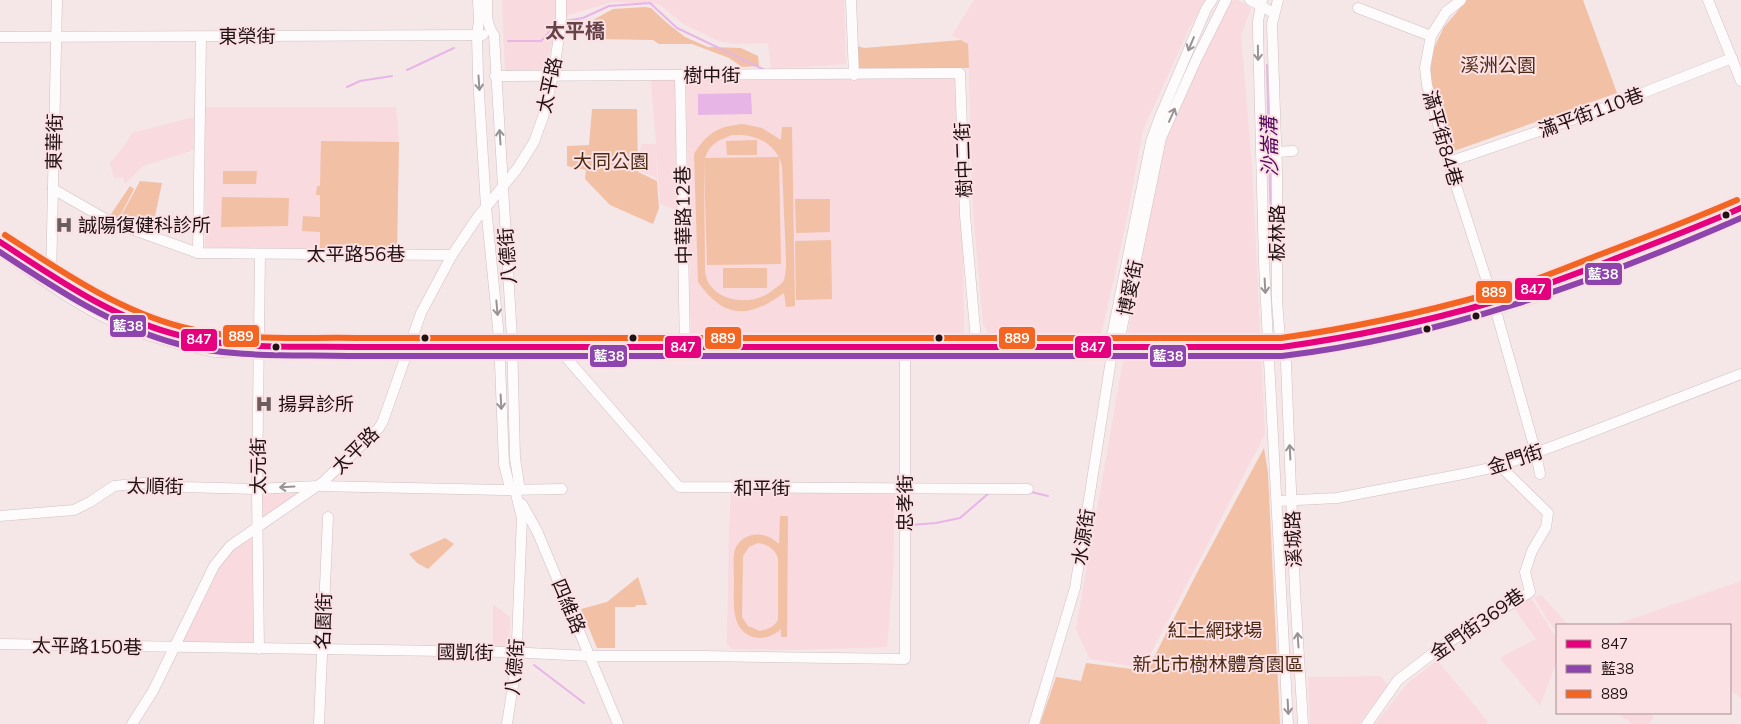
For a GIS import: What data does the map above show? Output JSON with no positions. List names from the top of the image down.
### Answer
{
  "streets": {
    "street": [
      "東榮街",
      "樹中街",
      "太平路",
      "滿平街110巷",
      "滿平街84巷",
      "東華街",
      "樹中二街",
      "中華路12巷",
      "板林路",
      "太平路56巷",
      "八德街",
      "博愛街",
      "金門街",
      "太元街",
      "太順街",
      "和平街",
      "忠孝街",
      "水源街",
      "溪城路",
      "四維路",
      "名園街",
      "金門街369巷",
      "太平路150巷",
      "國凱街"
    ]
  },
  "crossings": [
    ["東榮街", "東華街"],
    ["東榮街", "八德街"],
    ["樹中街", "太平路"],
    ["樹中街", "樹中二街"],
    ["樹中街", "中華路12巷"],
    ["樹中街", "八德街"],
    ["太平路", "太平路56巷"],
    ["太平路", "八德街"],
    ["太平路", "太元街"],
    ["太平路", "太順街"],
    ["太平路", "太平路150巷"],
    ["太平路", "國凱街"],
    ["滿平街110巷", "滿平街84巷"],
    ["滿平街84巷", "金門街"],
    ["東華街", "太平路56巷"],
    ["板林路", "溪城路"],
    ["太平路56巷", "太元街"],
    ["八德街", "四維路"],
    ["八德街", "國凱街"],
    ["博愛街", "水源街"],
    ["金門街", "溪城路"],
    ["金門街", "金門街369巷"],
    ["太元街", "太順街"],
    ["太元街", "國凱街"],
    ["和平街", "忠孝街"],
    ["忠孝街", "國凱街"],
    ["四維路", "國凱街"],
    ["名園街", "國凱街"],
    ["太平路150巷", "國凱街"]
  ],
  "districts": ["太平橋"],
  "water": ["沙崙溝"],
  "parks": [
    "溪洲公園",
    "大同公園",
    "紅土網球場",
    "新北市樹林體育園區"
  ],
  "places": {
    "hospital": ["誠陽復健科診所", "揚昇診所"]
  },
  "lines": ["transit line 889", "transit line 847", "transit line 藍38"],
  "legend": ["847", "藍38", "889"]
}
